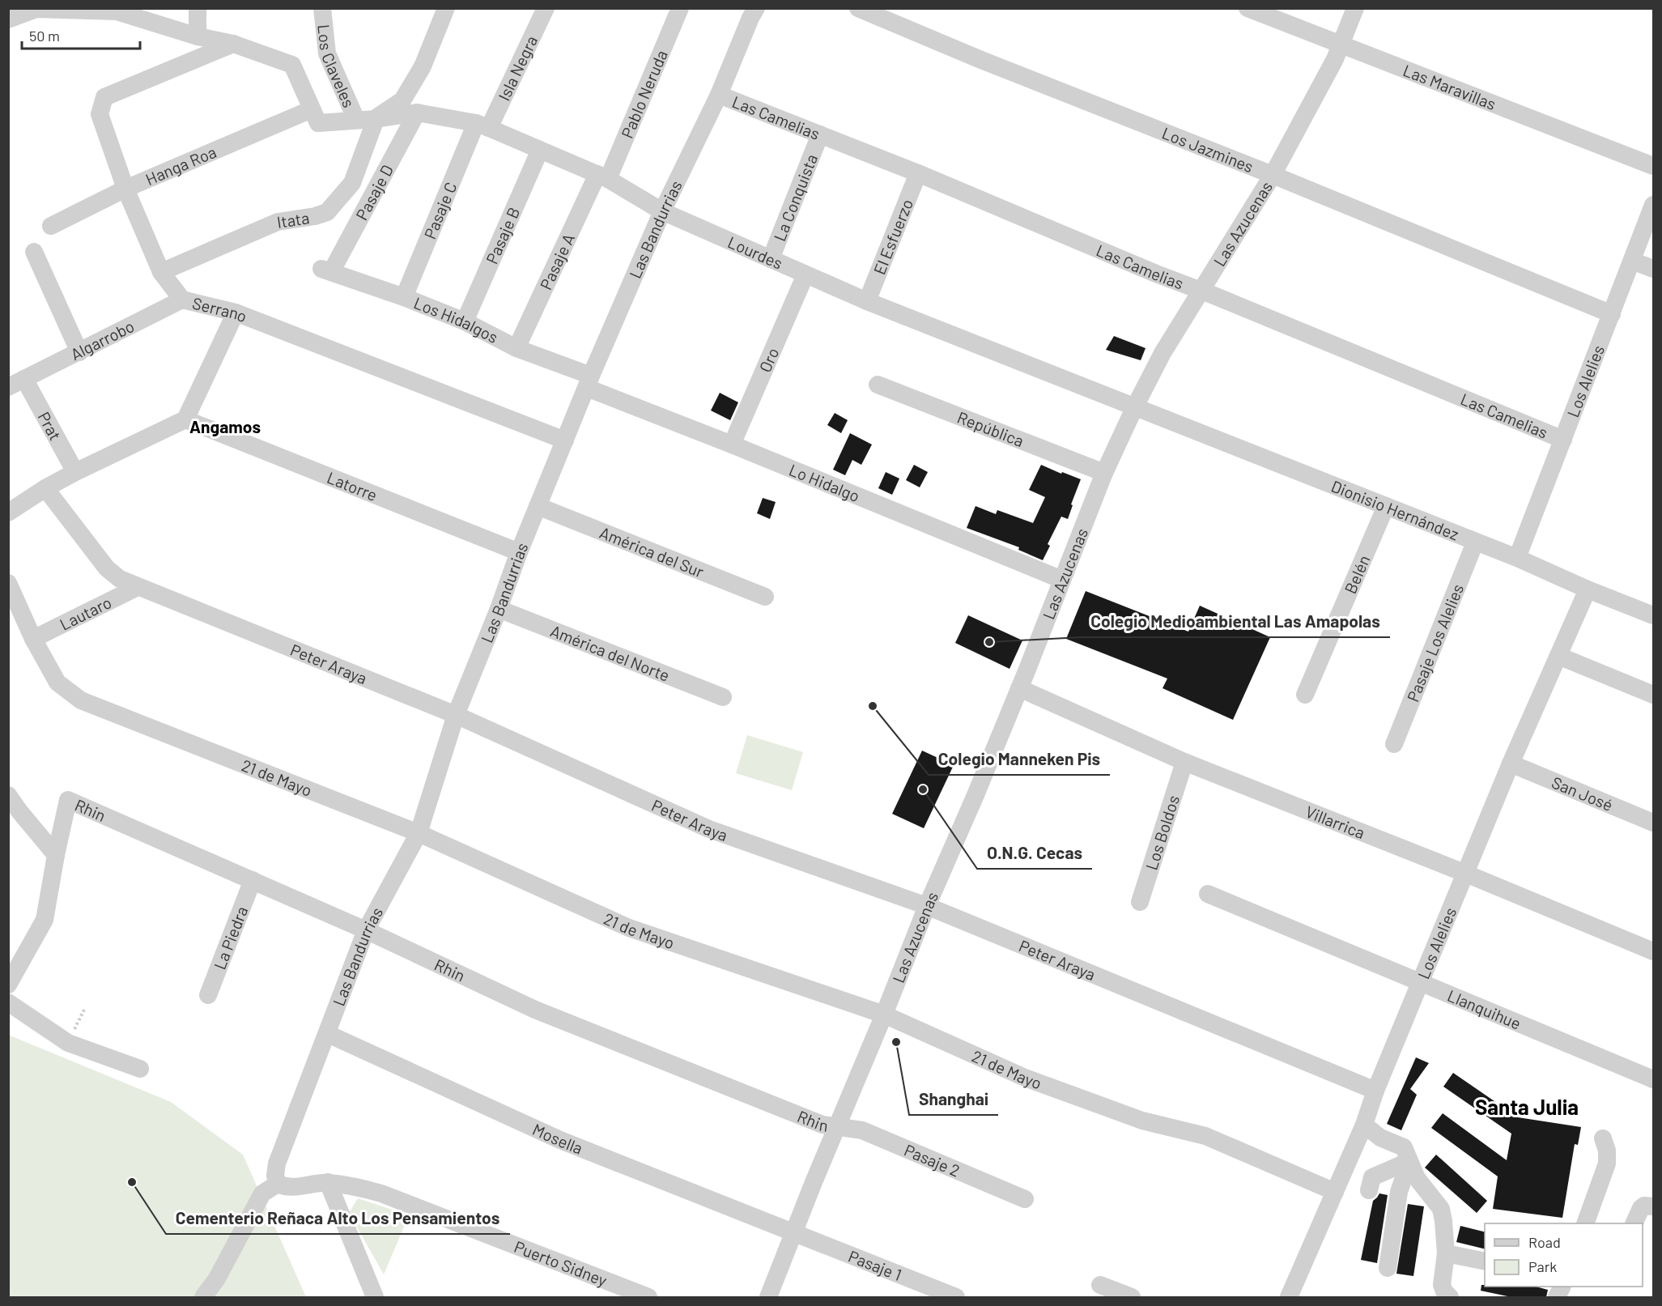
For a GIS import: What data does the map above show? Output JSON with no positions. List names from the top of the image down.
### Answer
{
  "streets": {
    "street": [
      "Los Claveles",
      "Isla Negra",
      "Las Maravillas",
      "Pablo Neruda",
      "Las Camelias",
      "Los Jazmines",
      "Hanga Roa",
      "Pasaje D",
      "La Conquista",
      "Pasaje C",
      "Itata",
      "Las Azucenas",
      "Las Bandurrias",
      "Pasaje B",
      "El Esfuerzo",
      "Lourdes",
      "Pasaje A",
      "Serrano",
      "Los Hidalgos",
      "Algarrobo",
      "Oro",
      "Los Alelies",
      "Prat",
      "República",
      "Lo Hidalgo",
      "Latorre",
      "Dionisio Hernández",
      "América del Sur",
      "Belén",
      "Lautaro",
      "Pasaje Los Alelies",
      "América del Norte",
      "Peter Araya",
      "21 de Mayo",
      "San José",
      "Rhin",
      "Villarrica",
      "Los Boldos",
      "La Piedra",
      "Llanquihue",
      "Mosella",
      "Pasaje 2",
      "Puerto Sidney",
      "Pasaje 1"
    ]
  },
  "crossings": [
    ["Los Claveles", "Lourdes"],
    ["Isla Negra", "Pasaje C"],
    ["Isla Negra", "Lourdes"],
    ["Las Maravillas", "Las Azucenas"],
    ["Pablo Neruda", "Lourdes"],
    ["Pablo Neruda", "Pasaje A"],
    ["Las Camelias", "La Conquista"],
    ["Las Camelias", "Las Azucenas"],
    ["Las Camelias", "Las Bandurrias"],
    ["Las Camelias", "El Esfuerzo"],
    ["Las Camelias", "Los Alelies"],
    ["Los Jazmines", "Las Azucenas"],
    ["Los Jazmines", "Los Alelies"],
    ["Hanga Roa", "Lourdes"],
    ["Hanga Roa", "Serrano"],
    ["Pasaje D", "Lourdes"],
    ["Pasaje D", "Los Hidalgos"],
    ["La Conquista", "Lourdes"],
    ["Pasaje C", "Lourdes"],
    ["Pasaje C", "Los Hidalgos"],
    ["Itata", "Lourdes"],
    ["Itata", "Serrano"],
    ["Las Azucenas", "Lourdes"],
    ["Las Azucenas", "República"],
    ["Las Azucenas", "Lo Hidalgo"],
    ["Las Azucenas", "Dionisio Hernández"],
    ["Las Azucenas", "Peter Araya"],
    ["Las Azucenas", "21 de Mayo"],
    ["Las Azucenas", "Rhin"],
    ["Las Azucenas", "Villarrica"],
    ["Las Azucenas", "Mosella"],
    ["Las Azucenas", "Pasaje 2"],
    ["Las Azucenas", "Pasaje 1"],
    ["Las Bandurrias", "Lourdes"],
    ["Las Bandurrias", "Serrano"],
    ["Las Bandurrias", "Los Hidalgos"],
    ["Las Bandurrias", "Lo Hidalgo"],
    ["Las Bandurrias", "Latorre"],
    ["Las Bandurrias", "América del Sur"],
    ["Las Bandurrias", "América del Norte"],
    ["Las Bandurrias", "Peter Araya"],
    ["Las Bandurrias", "21 de Mayo"],
    ["Las Bandurrias", "Rhin"],
    ["Las Bandurrias", "Mosella"],
    ["Las Bandurrias", "Puerto Sidney"],
    ["Pasaje B", "Lourdes"],
    ["Pasaje B", "Los Hidalgos"],
    ["El Esfuerzo", "Lourdes"],
    ["Lourdes", "Pasaje A"],
    ["Lourdes", "Oro"],
    ["Lourdes", "Dionisio Hernández"],
    ["Pasaje A", "Los Hidalgos"],
    ["Serrano", "Algarrobo"],
    ["Los Hidalgos", "Lo Hidalgo"],
    ["Algarrobo", "Prat"],
    ["Oro", "Lo Hidalgo"],
    ["Los Alelies", "Dionisio Hernández"],
    ["Los Alelies", "Peter Araya"],
    ["Los Alelies", "21 de Mayo"],
    ["Los Alelies", "San José"],
    ["Los Alelies", "Villarrica"],
    ["Los Alelies", "Llanquihue"],
    ["Dionisio Hernández", "Belén"],
    ["Dionisio Hernández", "Pasaje Los Alelies"],
    ["Lautaro", "Peter Araya"],
    ["Lautaro", "21 de Mayo"],
    ["Rhin", "La Piedra"],
    ["Rhin", "Pasaje 2"],
    ["Villarrica", "Los Boldos"],
    ["Mosella", "Pasaje 1"]
  ],
  "districts": ["Angamos", "Santa Julia"],
  "places": [
    "Colegio Medioambiental Las Amapolas",
    "Colegio Manneken Pis",
    "O.N.G. Cecas",
    "Shanghai",
    "Cementerio Reñaca Alto Los Pensamientos"
  ],
  "legend": ["Road", "Park"],
  "scale_bar": "50 m"
}
